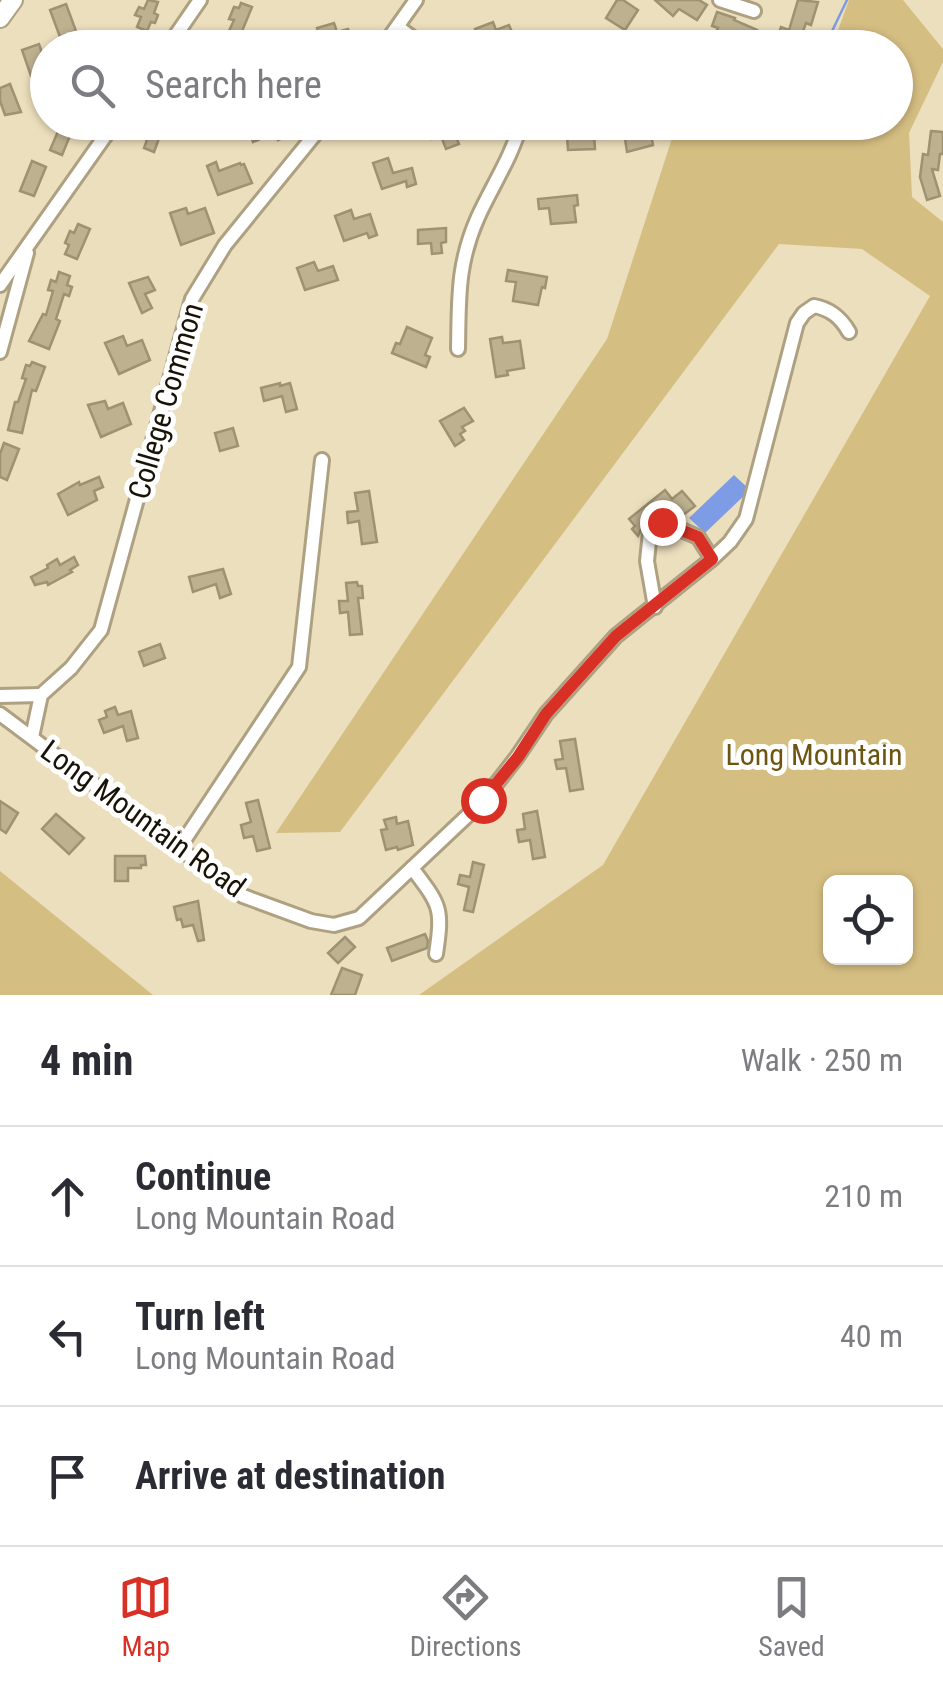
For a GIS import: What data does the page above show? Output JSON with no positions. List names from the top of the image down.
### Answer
{
  "streets": {
    "street": ["College Common", "Long Mountain Road"]
  },
  "parks": ["Long Mountain"],
  "page": {
    "search": "Search here",
    "heading": ["4 min", "Walk · 250 m"],
    "list": [
      ["Continue", "Long Mountain Road", "210 m"],
      ["Turn left", "Long Mountain Road", "40 m"],
      "Arrive at destination"
    ],
    "nav": ["Map", "Directions", "Saved"]
  }
}
